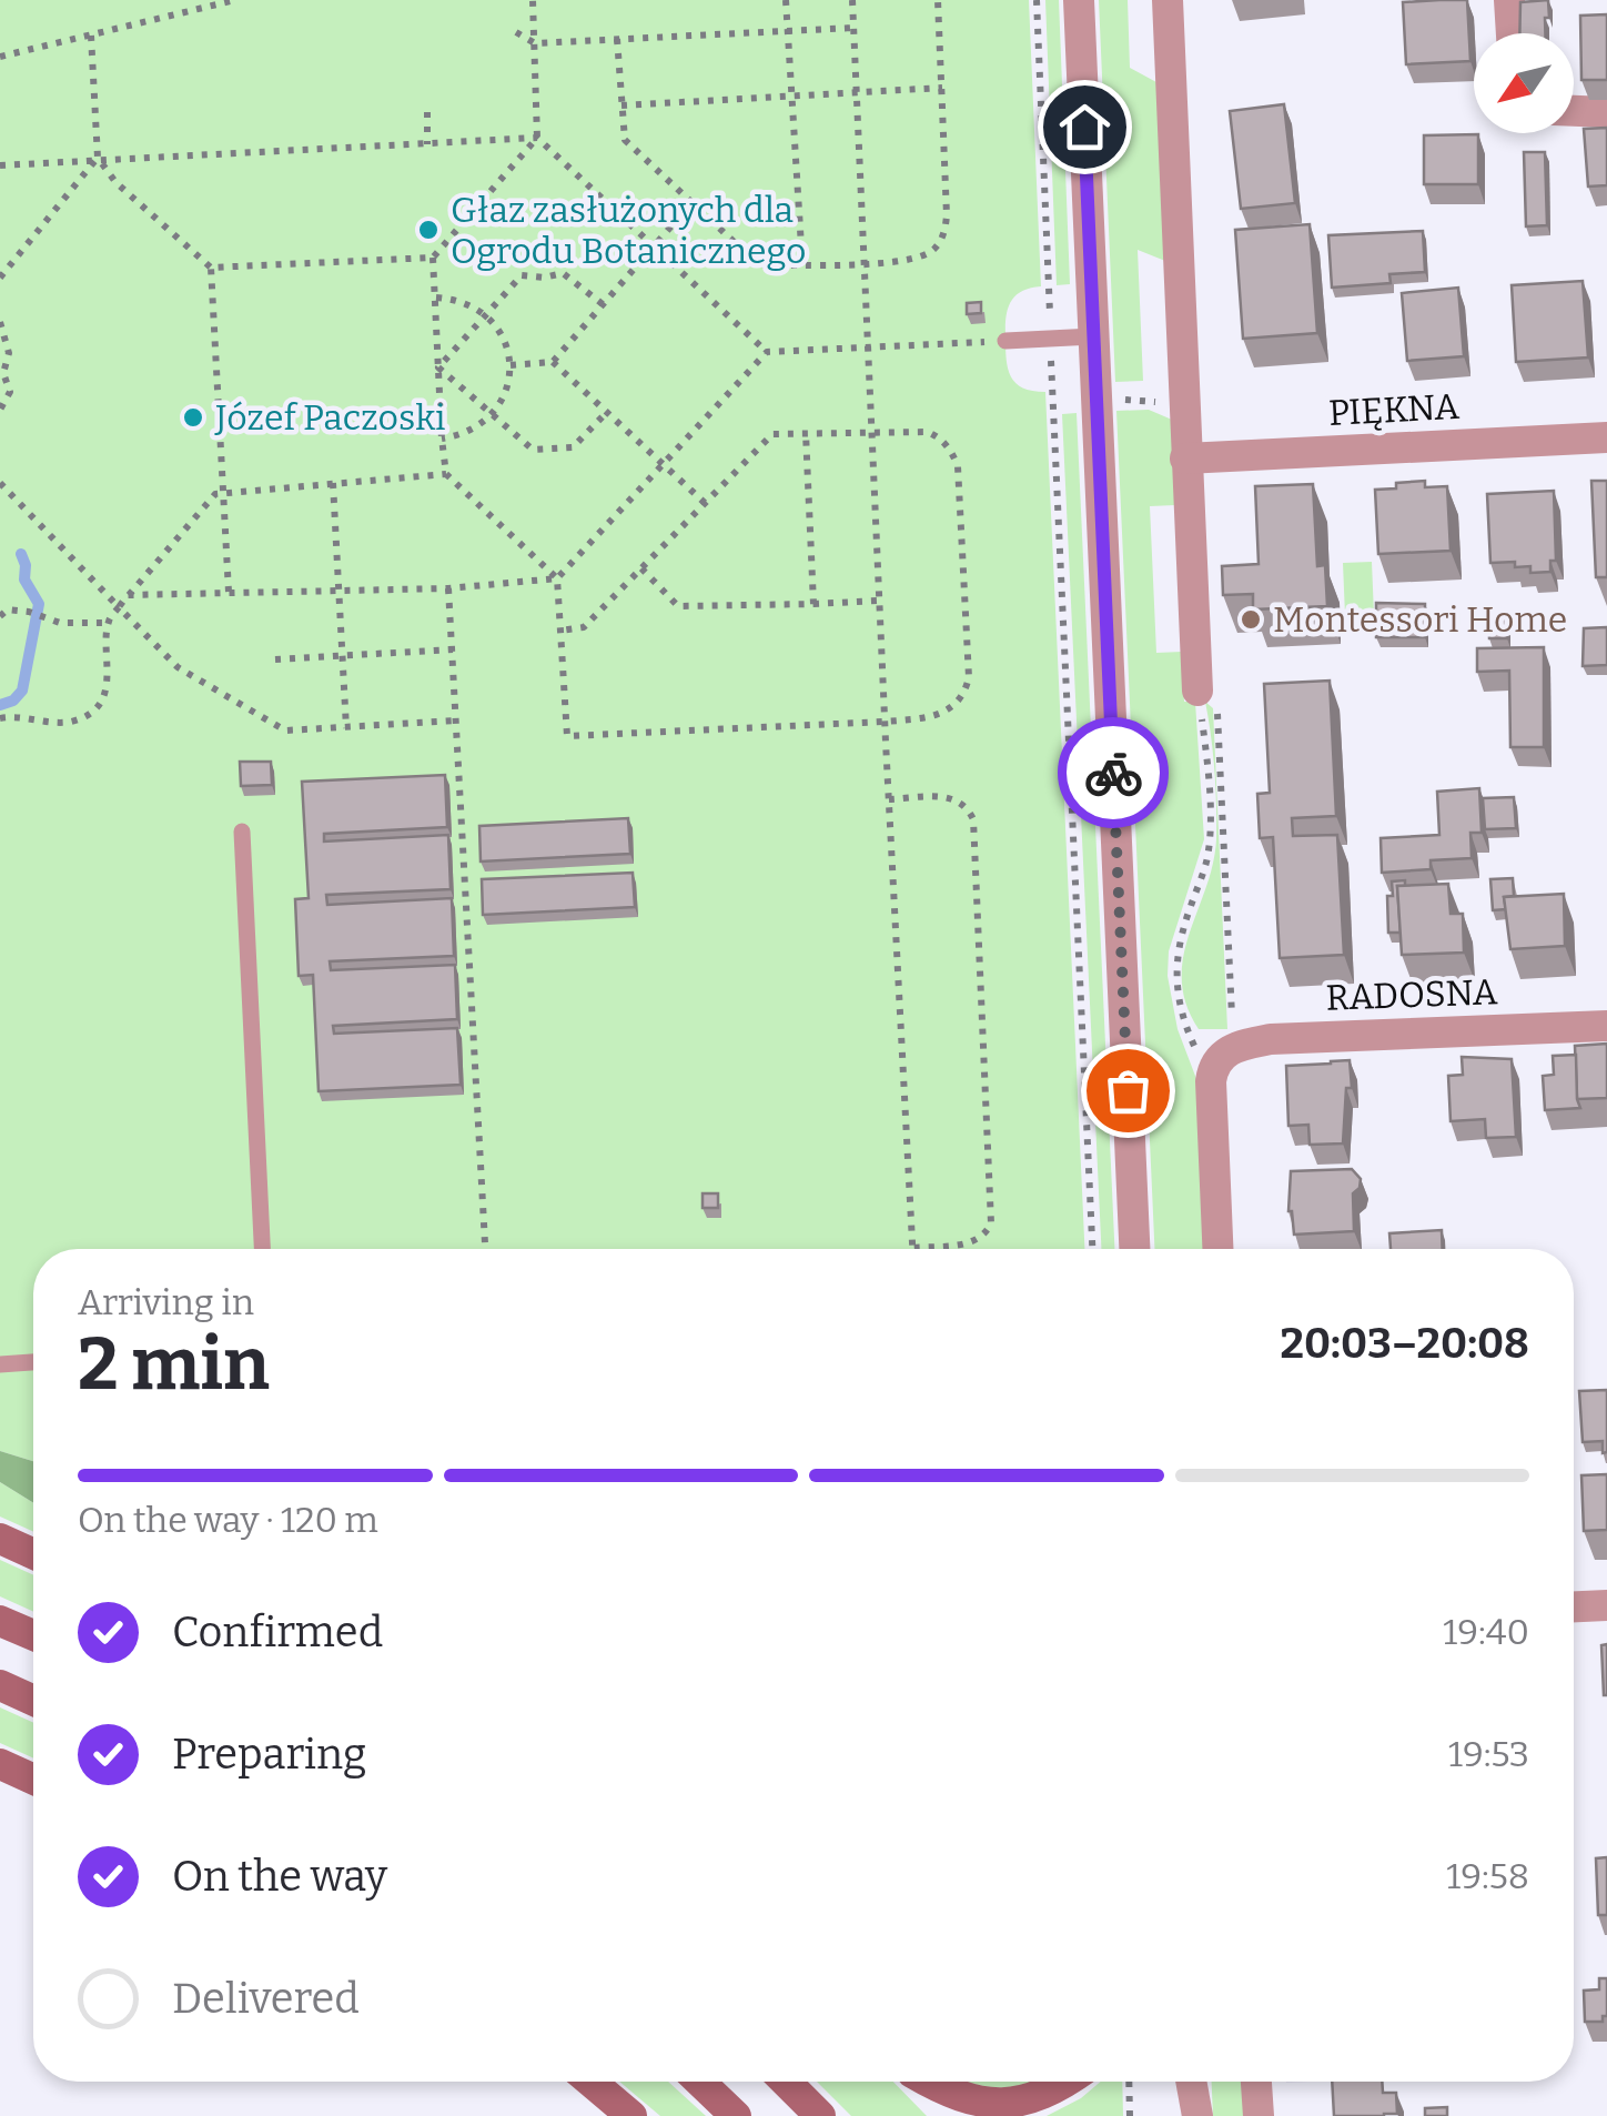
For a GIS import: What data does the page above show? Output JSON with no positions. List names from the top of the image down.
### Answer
{
  "streets": {
    "street": ["PIĘKNA", "RADOSNA"]
  },
  "places": ["Głaz zasłużonych dla Ogrodu Botanicznego", "Józef Paczoski", "Montessori Home"],
  "north": "bottom left",
  "page": {
    "heading": ["2 min", "Arriving in", "20:03–20:08"],
    "bar": "On the way · 120 m",
    "list": [
      ["Confirmed", "19:40"],
      ["Preparing", "19:53"],
      ["On the way", "19:58"],
      "Delivered"
    ]
  }
}
